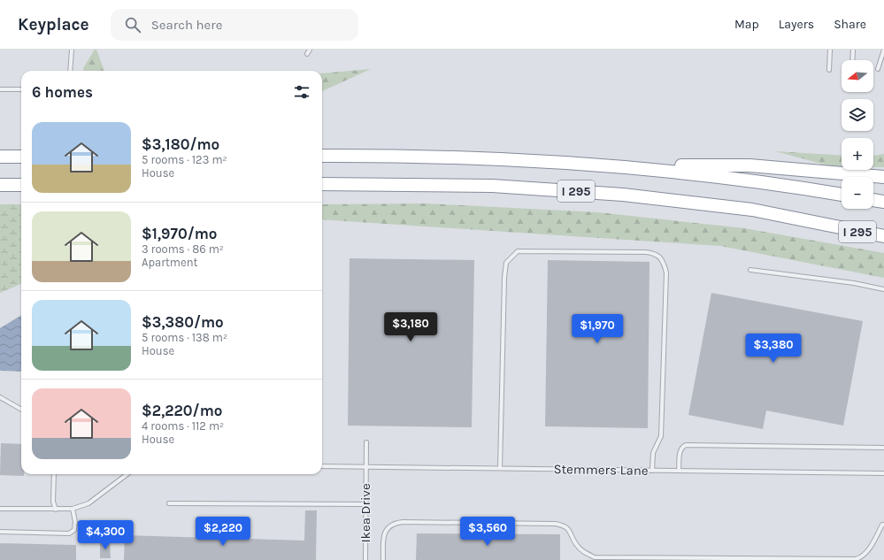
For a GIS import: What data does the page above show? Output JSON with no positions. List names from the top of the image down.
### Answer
{
  "streets": {
    "highway": ["I 295"],
    "lane": ["Stemmers Lane", "Ikea Drive"]
  },
  "crossings": [
    ["Stemmers Lane", "Ikea Drive"]
  ],
  "north": "left",
  "page": {
    "header": "Keyplace",
    "search": "Search here",
    "nav": ["Map", "Layers", "Share"],
    "map_buttons": ["+", "−"],
    "heading": "6 homes",
    "list": [
      {
        "name": "$3,180/mo",
        "note": "5 rooms · 123 m² · House"
      },
      {
        "name": "$1,970/mo",
        "note": "3 rooms · 86 m² · Apartment"
      },
      {
        "name": "$3,380/mo",
        "note": "5 rooms · 138 m² · House"
      },
      {
        "name": "$2,220/mo",
        "note": "4 rooms · 112 m² · House"
      }
    ],
    "price": [
      "$3,180",
      "$1,970",
      "$3,380",
      "$2,220",
      "$3,560",
      "$4,300"
    ]
  }
}
